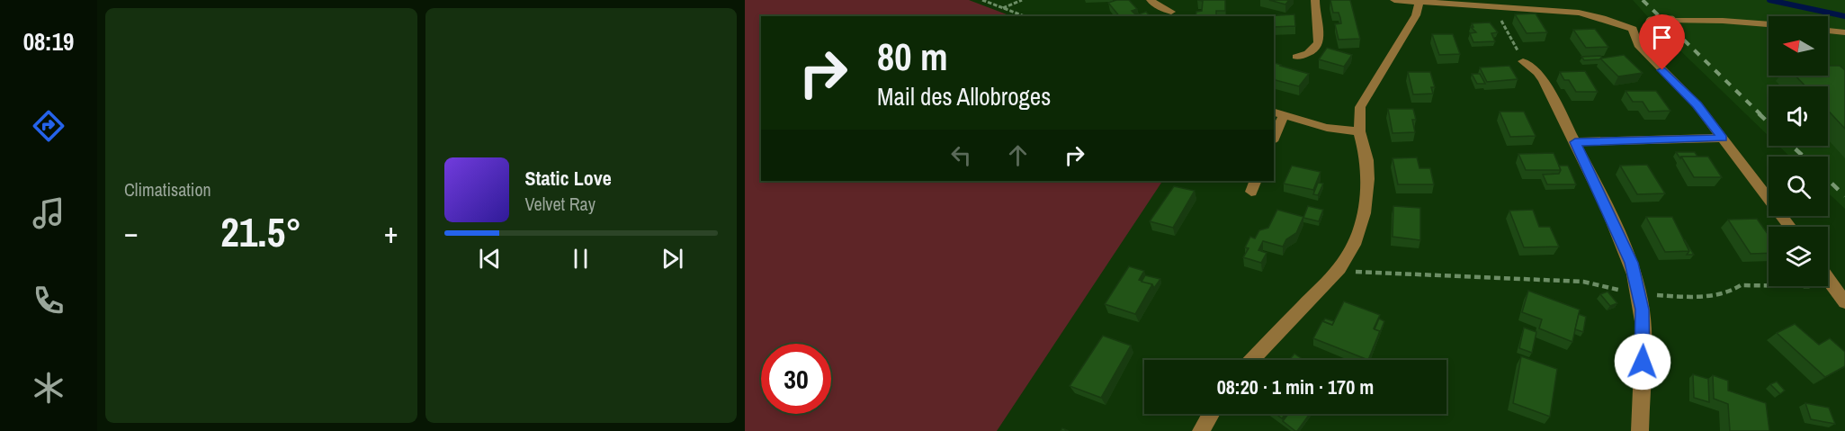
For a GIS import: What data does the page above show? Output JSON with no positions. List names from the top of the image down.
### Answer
{
  "north": "left",
  "page": {
    "tabs": "08:19",
    "tile": "Climatisation",
    "turn": ["80 m", "Mail des Allobroges"],
    "song": ["Static Love", "Velvet Ray"],
    "heat": ["−", "21.5°", "+"],
    "limit": "30",
    "trip": "08:20 · 1 min · 170 m"
  }
}
